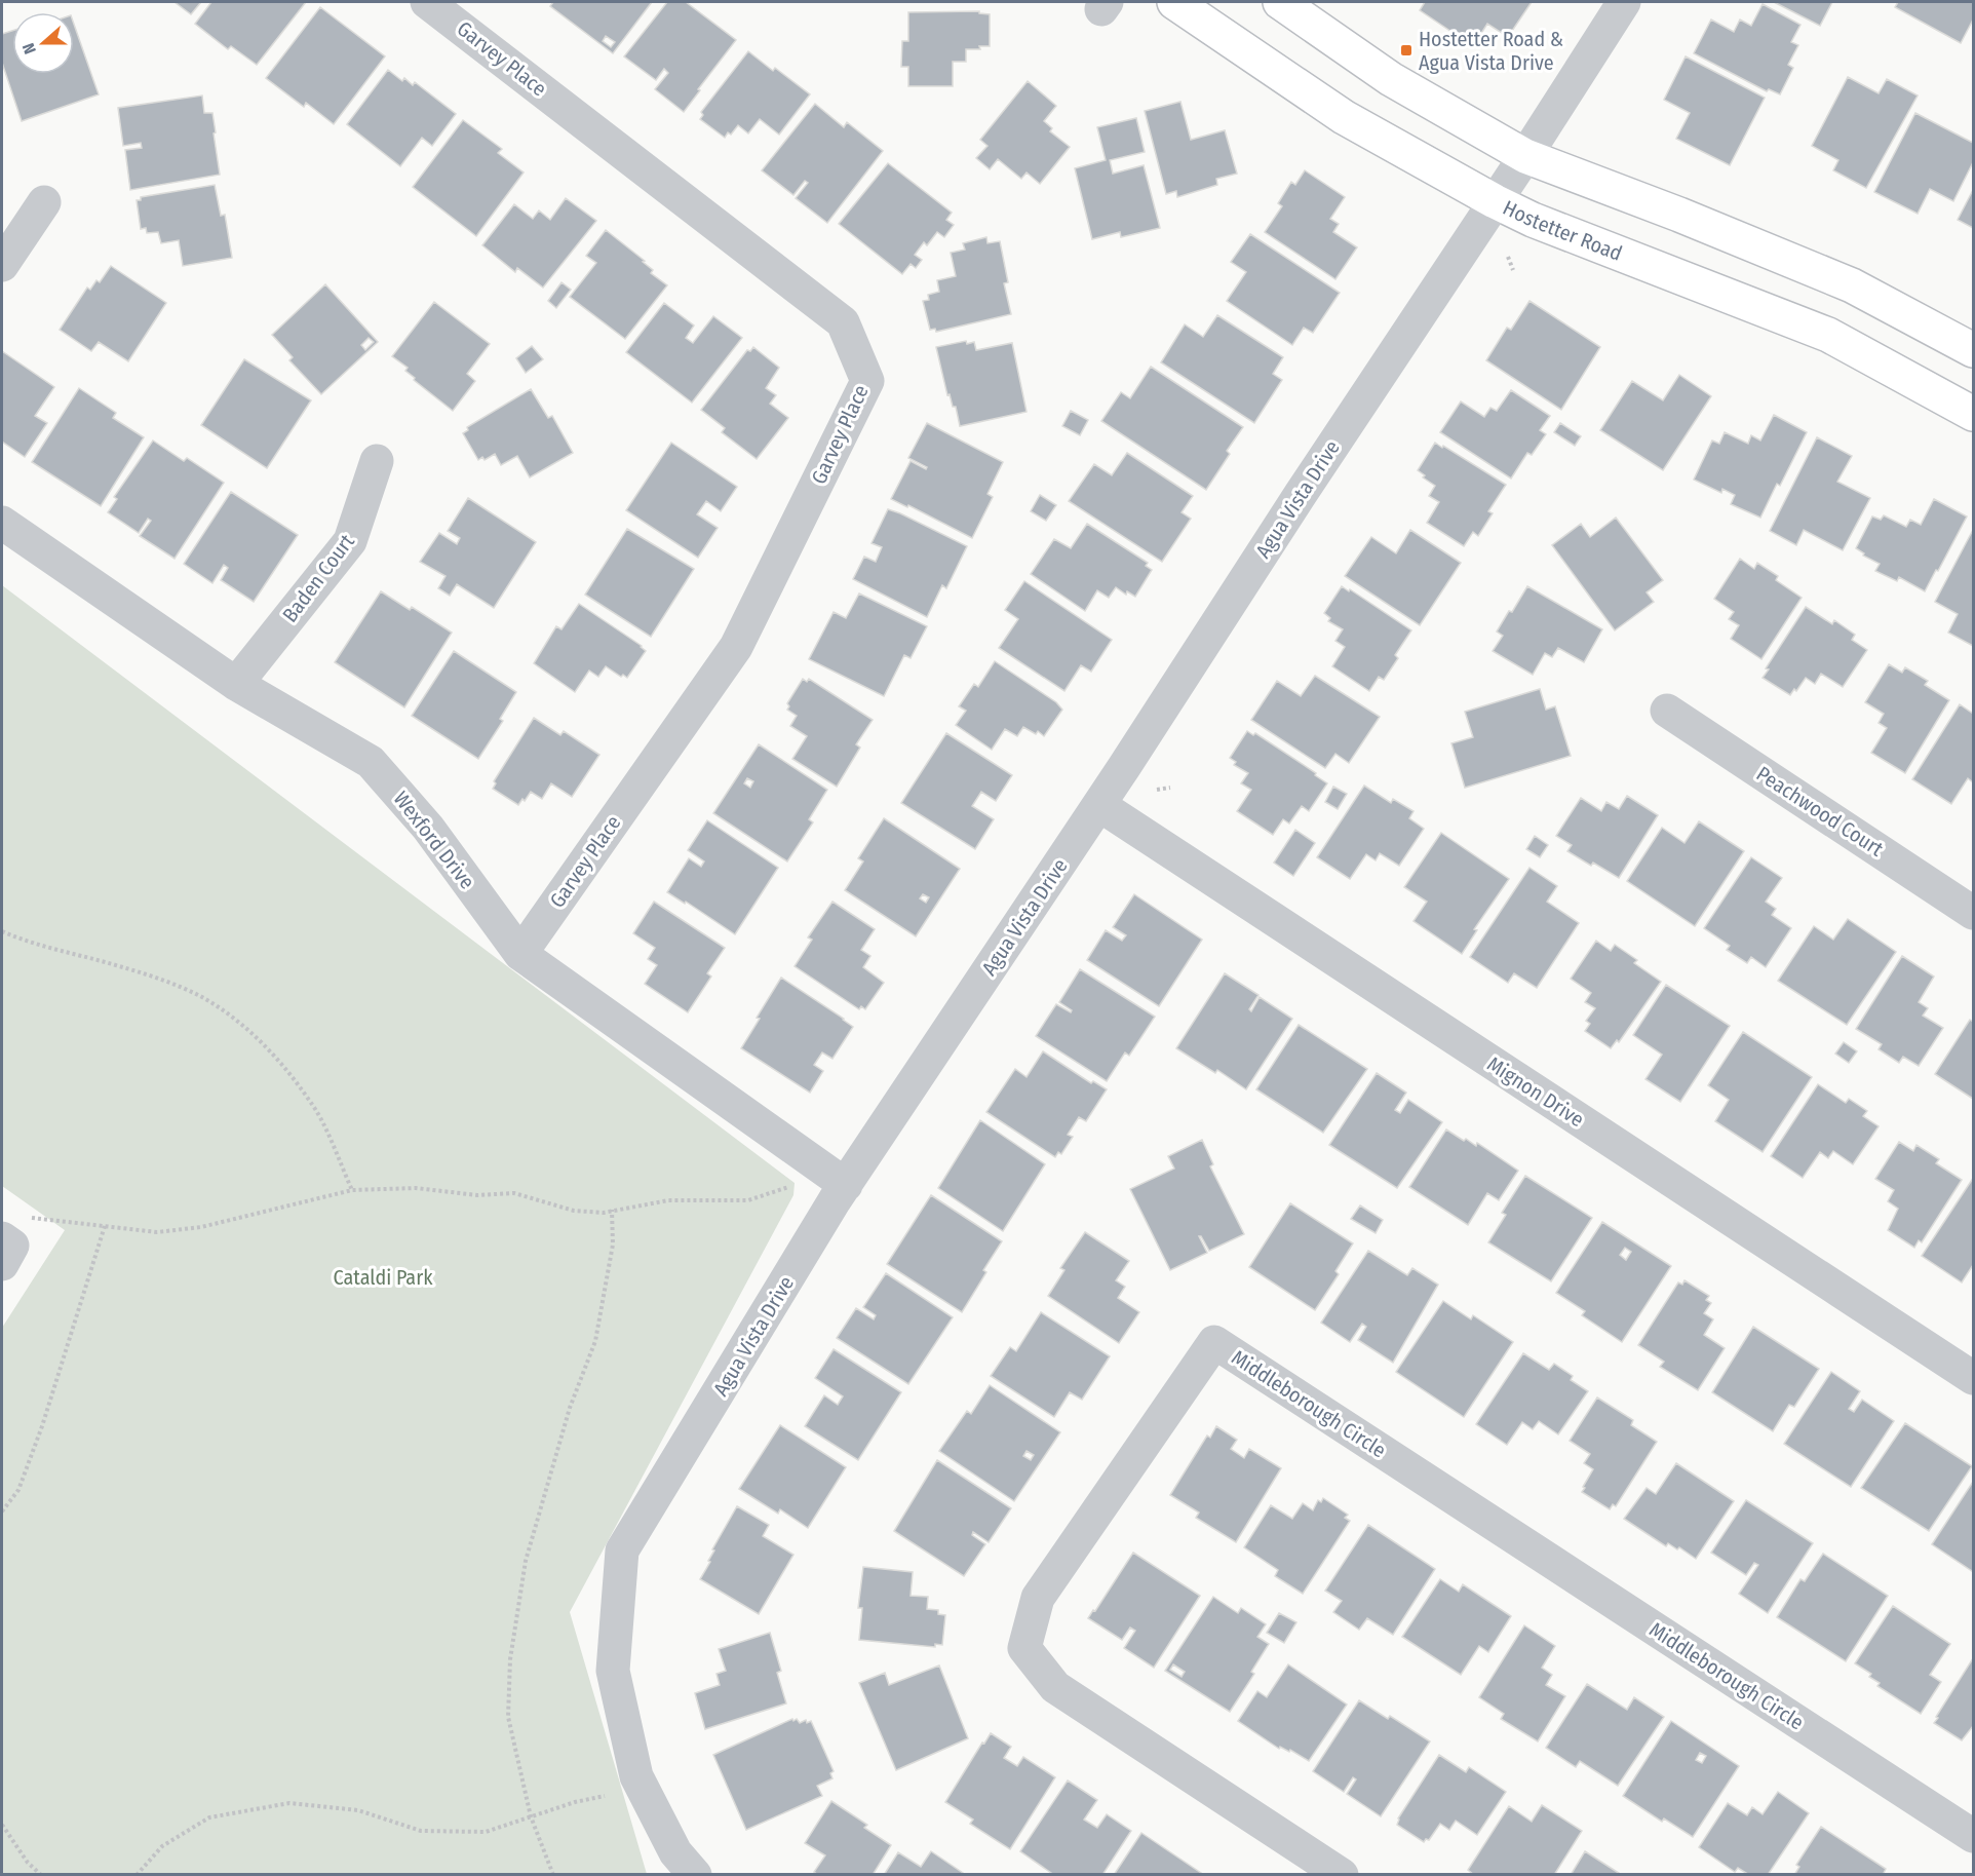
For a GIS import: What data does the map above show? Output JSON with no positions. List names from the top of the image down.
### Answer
{
  "streets": {
    "main road": ["Hostetter Road"],
    "street": [
      "Garvey Place",
      "Agua Vista Drive",
      "Baden Court",
      "Peachwood Court",
      "Wexford Drive",
      "Mignon Drive",
      "Middleborough Circle"
    ]
  },
  "crossings": [
    ["Garvey Place", "Wexford Drive"],
    ["Hostetter Road", "Agua Vista Drive"],
    ["Agua Vista Drive", "Wexford Drive"],
    ["Agua Vista Drive", "Mignon Drive"],
    ["Baden Court", "Wexford Drive"]
  ],
  "parks": ["Cataldi Park"],
  "places": {
    "transit": ["Hostetter Road & Agua Vista Drive"]
  },
  "north": "left"
}
